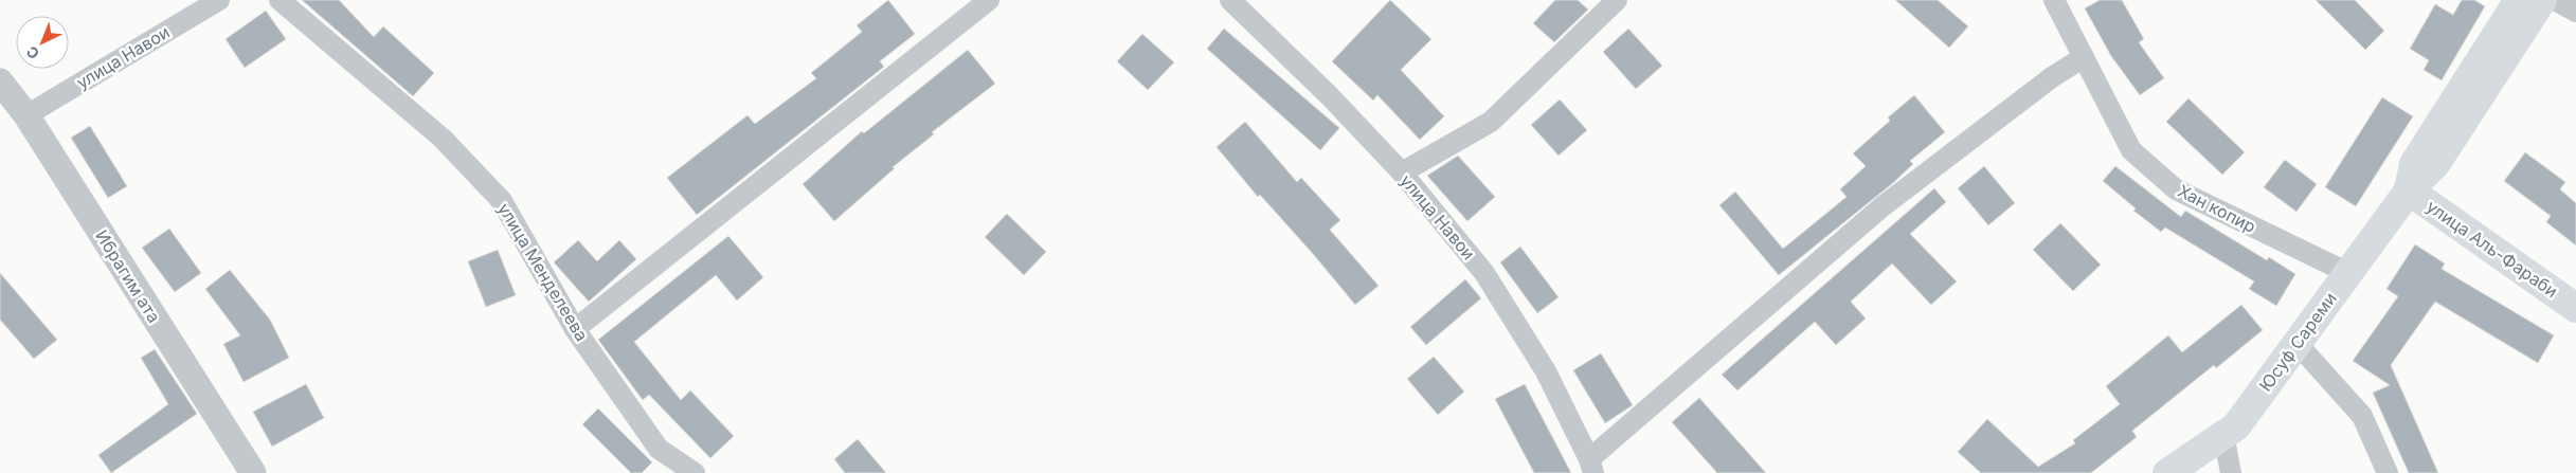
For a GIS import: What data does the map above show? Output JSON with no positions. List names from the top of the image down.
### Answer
{
  "streets": {
    "main road": ["улица Аль-Фараби", "Юсуф Сареми"],
    "street": [
      "улица Навои",
      "Хан копир",
      "улица Менделеева",
      "Ибрагим ата"
    ]
  },
  "crossings": [
    ["улица Навои", "Ибрагим ата"],
    ["Хан копир", "Юсуф Сареми"],
    ["улица Аль-Фараби", "Юсуф Сареми"]
  ],
  "north": "bottom left"
}
